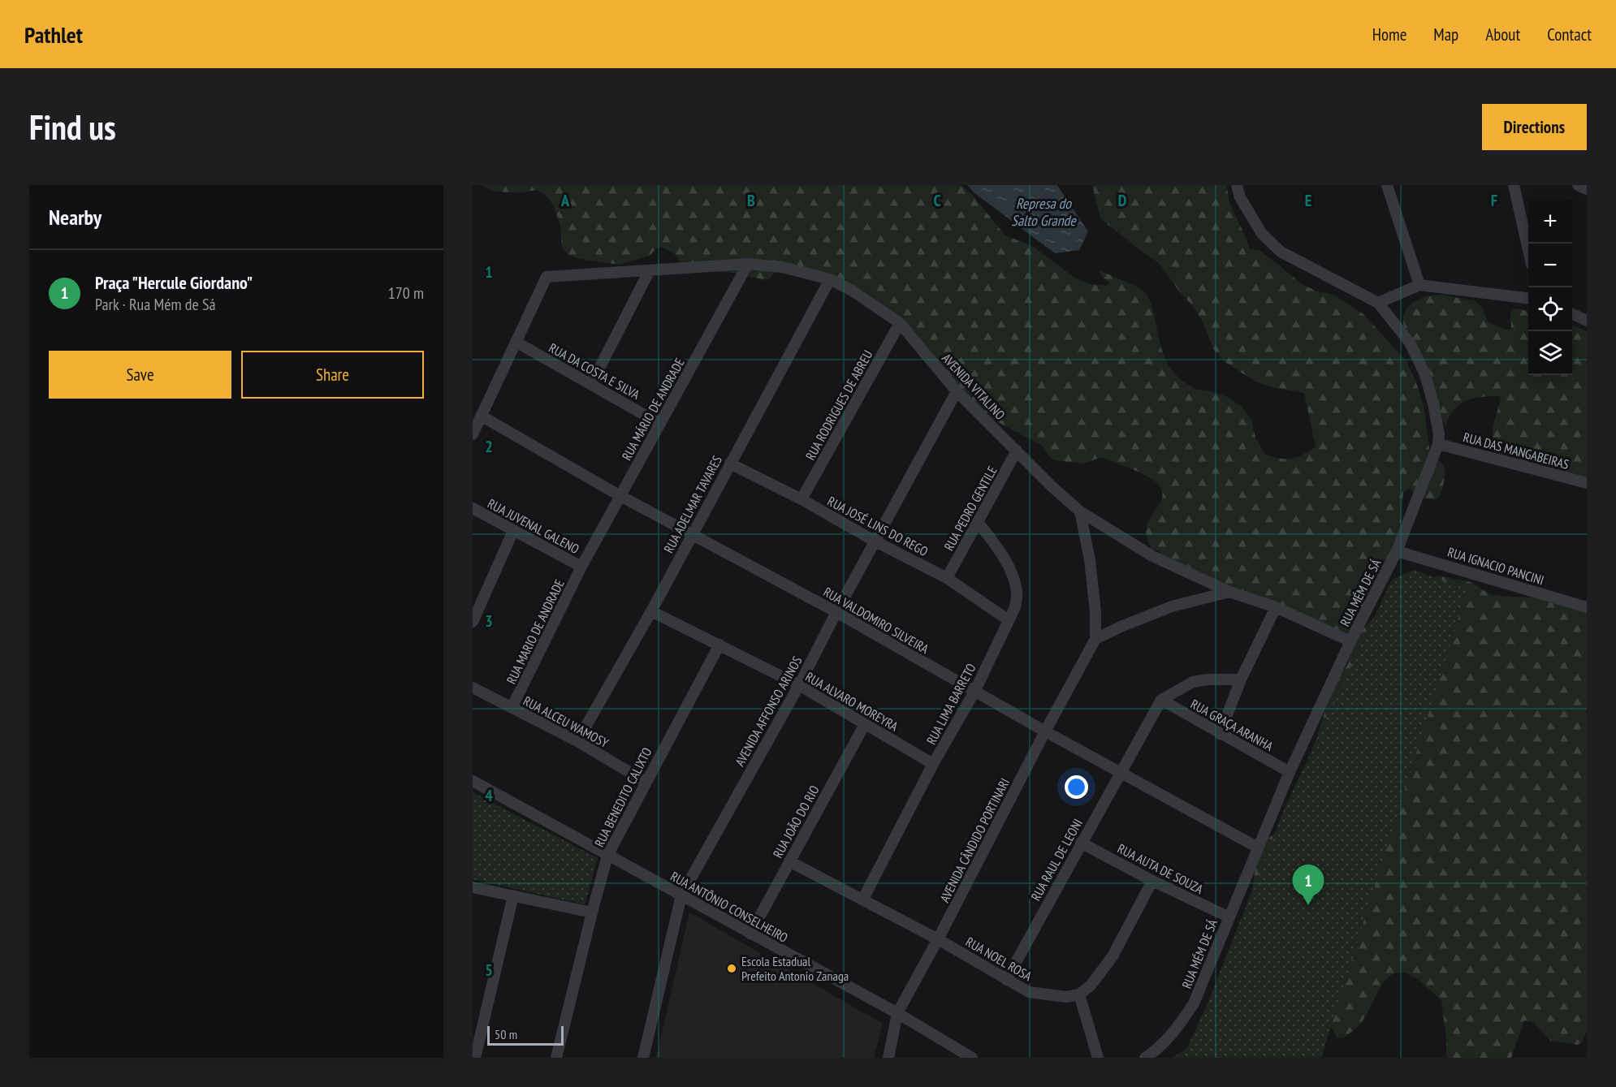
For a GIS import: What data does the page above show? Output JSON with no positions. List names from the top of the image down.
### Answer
{
  "streets": {
    "street": [
      "RUA DA COSTA E SILVA",
      "AVENIDA VITALINO",
      "RUA RODRIGUES DE ABREU",
      "RUA MÁRIO DE ANDRADE",
      "RUA DAS MANGABEIRAS",
      "RUA ADELMAR TAVARES",
      "RUA PEDRO GENTILE",
      "RUA JUVENAL GALENO",
      "RUA JOSÉ LINS DO REGO",
      "RUA IGNACIO PANCINI",
      "RUA MÉM DE SÁ",
      "RUA VALDOMIRO SILVEIRA",
      "RUA MARIO DE ANDRADE",
      "RUA ALVARO MOREYRA",
      "RUA LIMA BARRETO",
      "AVENIDA AFFONSO ARINOS",
      "RUA ALCEU WAMOSY",
      "RUA GRAÇA ARANHA",
      "RUA BENEDITO CALIXTO",
      "RUA JOÃO DO RIO",
      "AVENIDA CÂNDIDO PORTINARI",
      "RUA RAUL DE LEONI",
      "RUA AUTA DE SOUZA",
      "RUA ANTÔNIO CONSELHEIRO",
      "RUA NOEL ROSA"
    ]
  },
  "crossings": [
    ["RUA DA COSTA E SILVA", "AVENIDA VITALINO"],
    ["RUA DA COSTA E SILVA", "RUA MÁRIO DE ANDRADE"],
    ["AVENIDA VITALINO", "RUA RODRIGUES DE ABREU"],
    ["AVENIDA VITALINO", "RUA MÁRIO DE ANDRADE"],
    ["AVENIDA VITALINO", "RUA ADELMAR TAVARES"],
    ["AVENIDA VITALINO", "RUA PEDRO GENTILE"],
    ["AVENIDA VITALINO", "RUA MÉM DE SÁ"],
    ["AVENIDA VITALINO", "AVENIDA AFFONSO ARINOS"],
    ["RUA RODRIGUES DE ABREU", "RUA JOSÉ LINS DO REGO"],
    ["RUA MÁRIO DE ANDRADE", "RUA JUVENAL GALENO"],
    ["RUA MÁRIO DE ANDRADE", "RUA VALDOMIRO SILVEIRA"],
    ["RUA MÁRIO DE ANDRADE", "RUA MARIO DE ANDRADE"],
    ["RUA DAS MANGABEIRAS", "RUA MÉM DE SÁ"],
    ["RUA ADELMAR TAVARES", "RUA JOSÉ LINS DO REGO"],
    ["RUA ADELMAR TAVARES", "RUA VALDOMIRO SILVEIRA"],
    ["RUA ADELMAR TAVARES", "RUA ALVARO MOREYRA"],
    ["RUA ADELMAR TAVARES", "RUA ALCEU WAMOSY"],
    ["RUA PEDRO GENTILE", "RUA JOSÉ LINS DO REGO"],
    ["RUA PEDRO GENTILE", "RUA LIMA BARRETO"],
    ["RUA JUVENAL GALENO", "RUA MARIO DE ANDRADE"],
    ["RUA JOSÉ LINS DO REGO", "RUA LIMA BARRETO"],
    ["RUA JOSÉ LINS DO REGO", "AVENIDA AFFONSO ARINOS"],
    ["RUA IGNACIO PANCINI", "RUA MÉM DE SÁ"],
    ["RUA MÉM DE SÁ", "RUA VALDOMIRO SILVEIRA"],
    ["RUA MÉM DE SÁ", "RUA GRAÇA ARANHA"],
    ["RUA MÉM DE SÁ", "RUA AUTA DE SOUZA"],
    ["RUA VALDOMIRO SILVEIRA", "RUA LIMA BARRETO"],
    ["RUA VALDOMIRO SILVEIRA", "AVENIDA AFFONSO ARINOS"],
    ["RUA VALDOMIRO SILVEIRA", "AVENIDA CÂNDIDO PORTINARI"],
    ["RUA VALDOMIRO SILVEIRA", "RUA RAUL DE LEONI"],
    ["RUA MARIO DE ANDRADE", "RUA ALCEU WAMOSY"],
    ["RUA ALVARO MOREYRA", "RUA LIMA BARRETO"],
    ["RUA ALVARO MOREYRA", "AVENIDA AFFONSO ARINOS"],
    ["RUA ALVARO MOREYRA", "RUA BENEDITO CALIXTO"],
    ["RUA ALVARO MOREYRA", "RUA JOÃO DO RIO"],
    ["RUA LIMA BARRETO", "RUA NOEL ROSA"],
    ["AVENIDA AFFONSO ARINOS", "RUA ANTÔNIO CONSELHEIRO"],
    ["RUA ALCEU WAMOSY", "RUA BENEDITO CALIXTO"],
    ["RUA GRAÇA ARANHA", "RUA RAUL DE LEONI"],
    ["RUA BENEDITO CALIXTO", "RUA ANTÔNIO CONSELHEIRO"],
    ["RUA JOÃO DO RIO", "RUA ANTÔNIO CONSELHEIRO"],
    ["RUA JOÃO DO RIO", "RUA NOEL ROSA"],
    ["AVENIDA CÂNDIDO PORTINARI", "RUA ANTÔNIO CONSELHEIRO"],
    ["AVENIDA CÂNDIDO PORTINARI", "RUA NOEL ROSA"],
    ["RUA RAUL DE LEONI", "RUA AUTA DE SOUZA"],
    ["RUA RAUL DE LEONI", "RUA NOEL ROSA"]
  ],
  "water": ["Represa do Salto Grande"],
  "places": ["Escola Estadual Prefeito Antonio Zanaga"],
  "scale_bar": "50 m",
  "page": {
    "header": "Pathlet",
    "nav": [
      "Home",
      "Map",
      "About",
      "Contact"
    ],
    "buttons": [
      "Directions",
      ["Save", "Share"]
    ],
    "title": "Find us",
    "heading": "Nearby",
    "map_buttons": ["+", "−"],
    "list": [
      {
        "mark": "1",
        "name": "Praça \"Hercule Giordano\"",
        "note": "Park · Rua Mém de Sá",
        "value": "170 m"
      }
    ],
    "pins": "1",
    "scale": "50 m"
  },
  "grid": {
    "columns": [
      "A",
      "B",
      "C",
      "D",
      "E",
      "F"
    ],
    "rows": [
      "1",
      "2",
      "3",
      "4",
      "5"
    ]
  }
}
